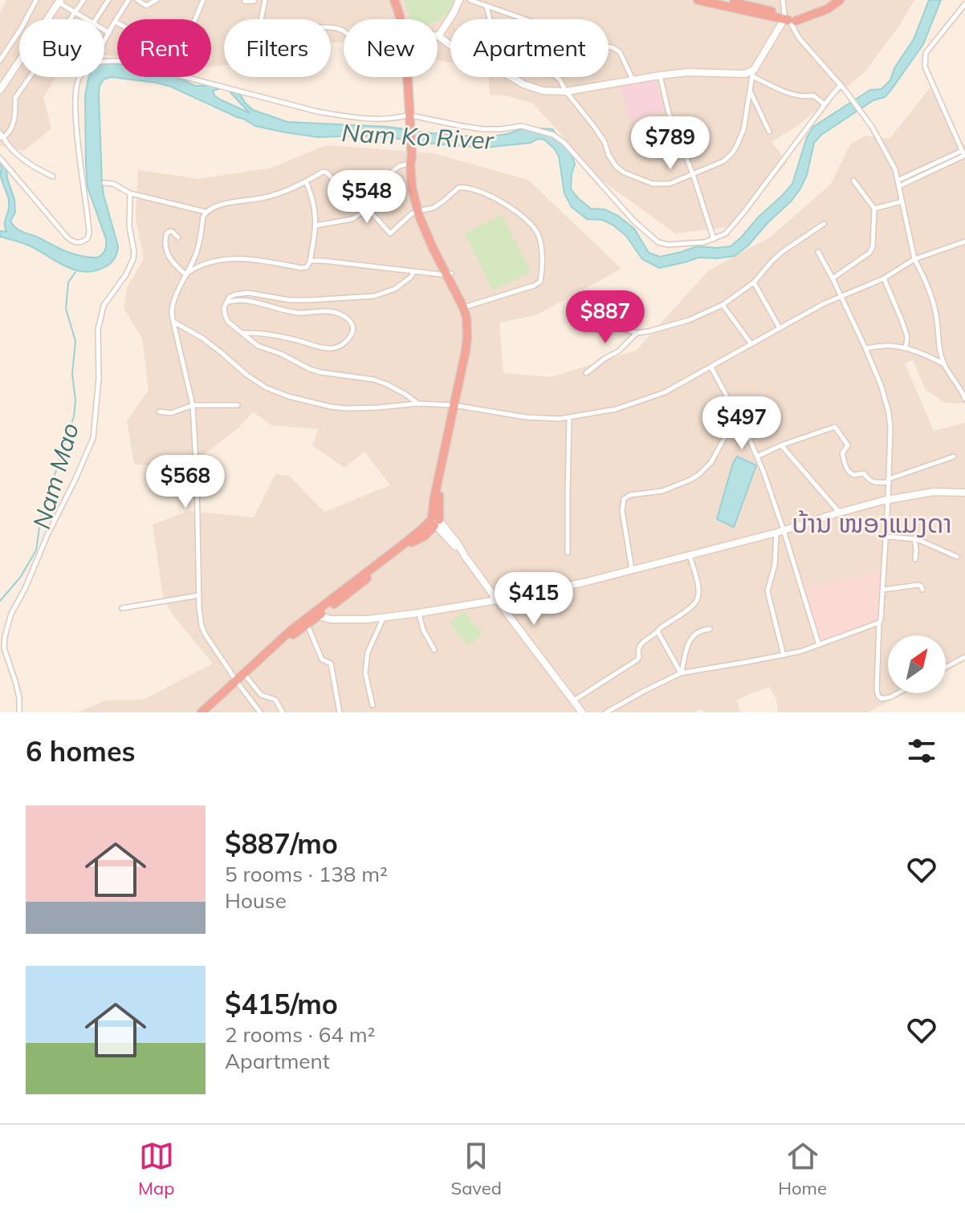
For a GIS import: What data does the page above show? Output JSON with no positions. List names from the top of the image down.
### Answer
{
  "districts": ["ບ້ານ ໜອງແມງດາ"],
  "water": ["Nam Ko River", "Nam Mao"],
  "north": "top right",
  "page": {
    "chip": [
      "Buy",
      "Rent",
      "Filters",
      "New",
      "Apartment"
    ],
    "price": [
      "$789",
      "$548",
      "$887",
      "$497",
      "$568",
      "$415"
    ],
    "heading": "6 homes",
    "list": [
      {
        "name": "$887/mo",
        "note": "5 rooms · 138 m² · House"
      },
      {
        "name": "$415/mo",
        "note": "2 rooms · 64 m² · Apartment"
      }
    ],
    "tabs": ["Map", "Saved", "Home"]
  }
}
